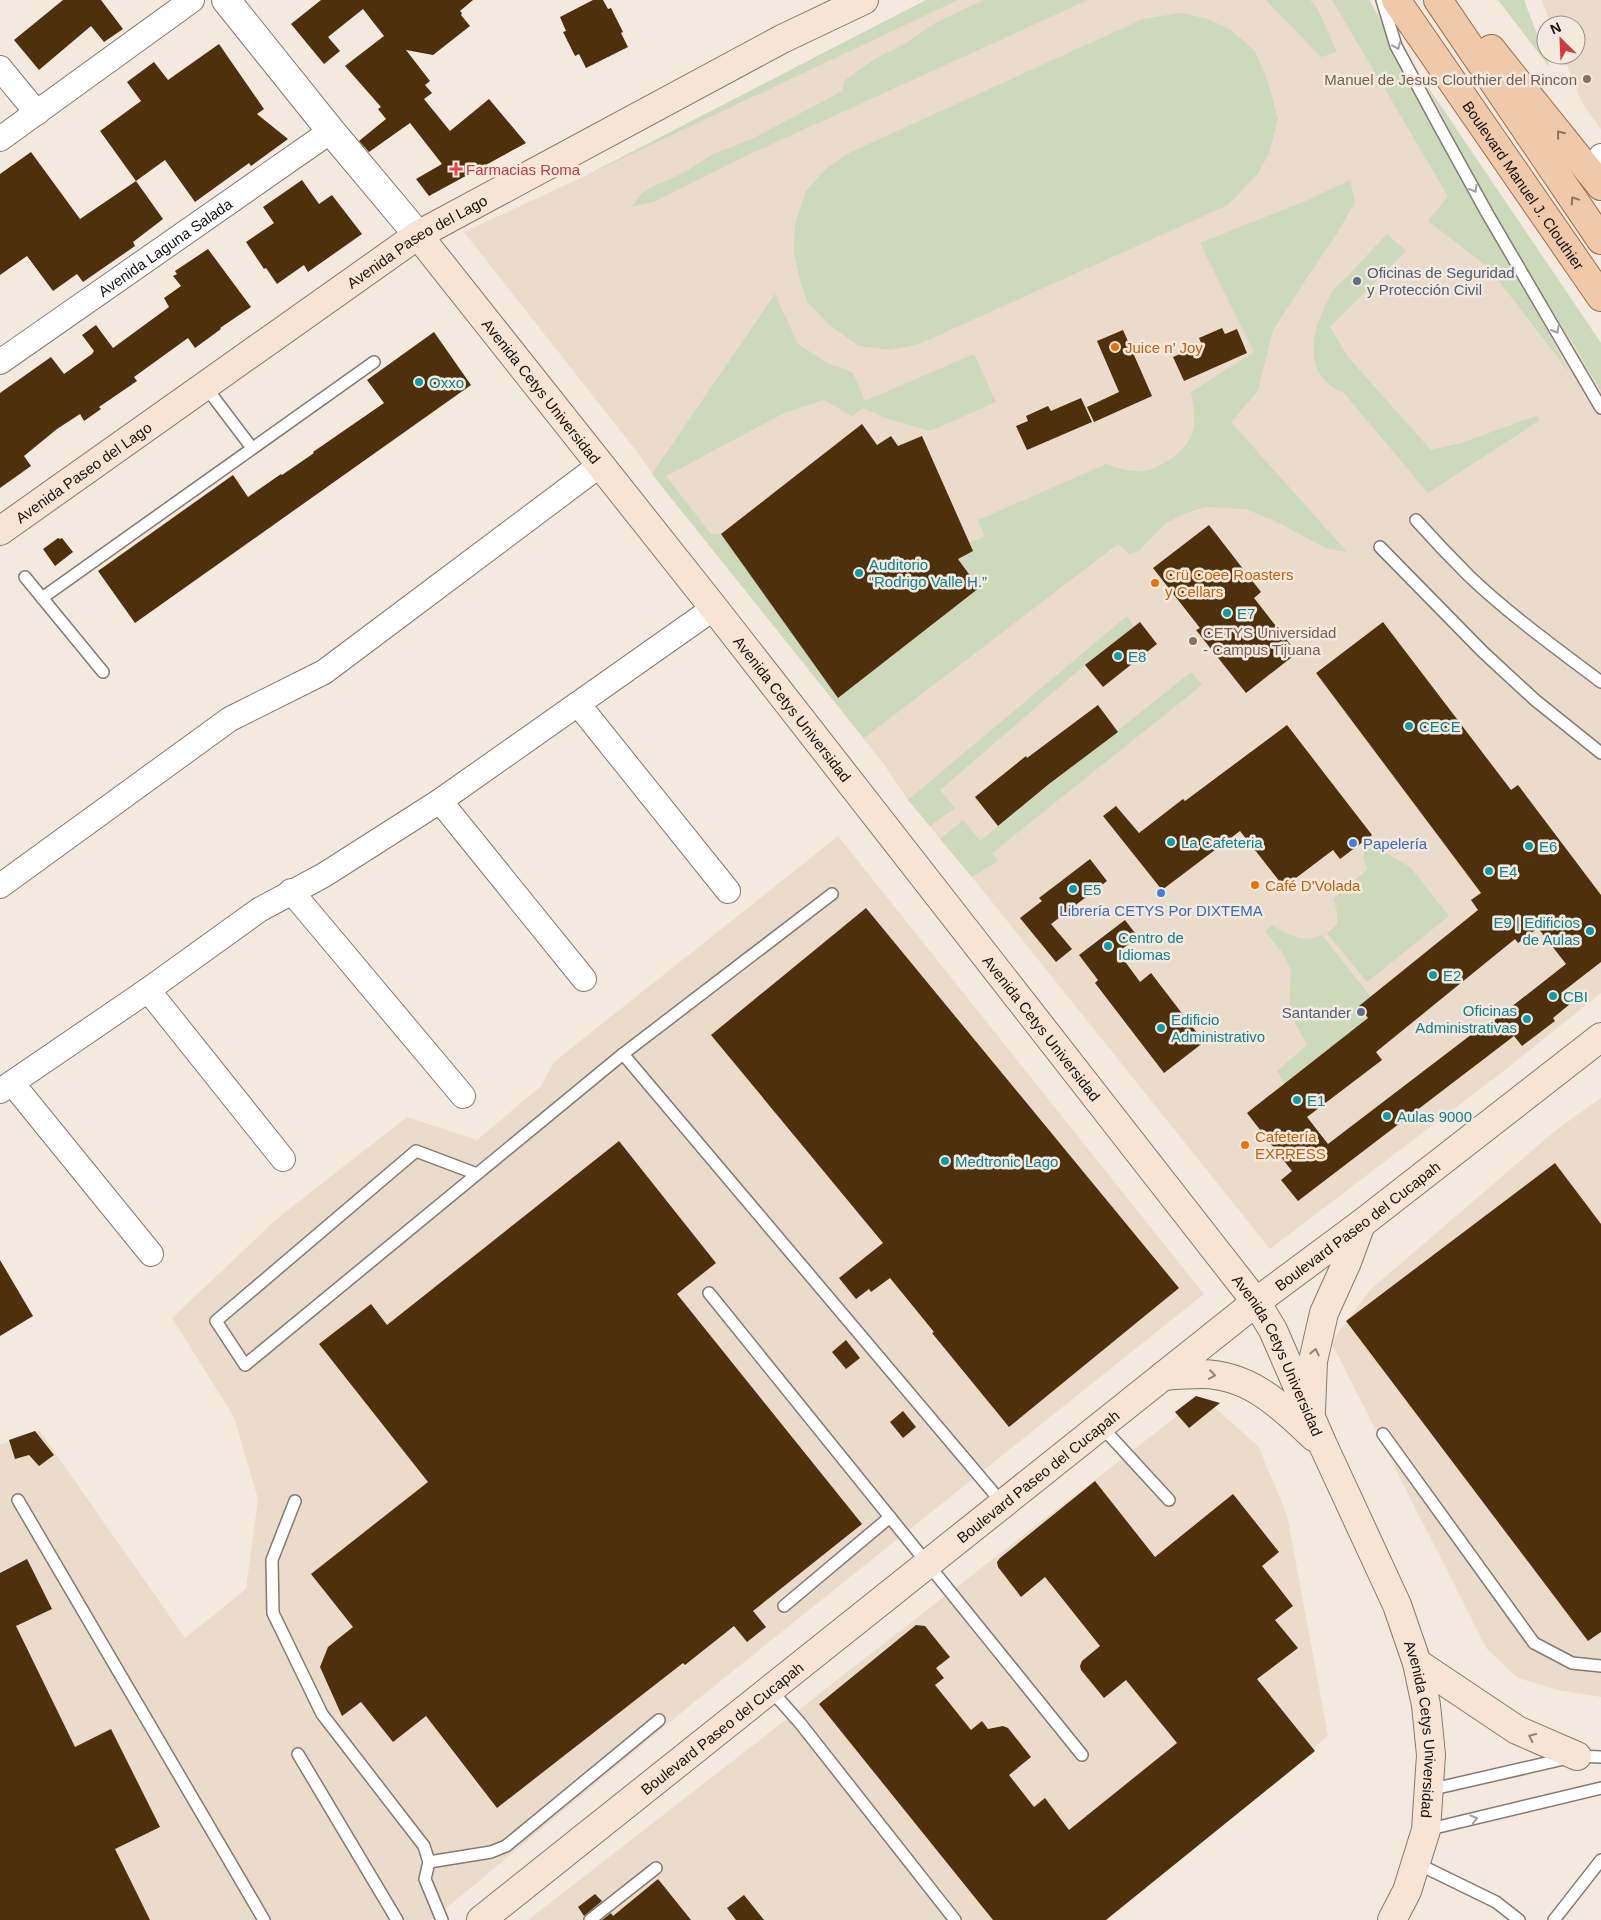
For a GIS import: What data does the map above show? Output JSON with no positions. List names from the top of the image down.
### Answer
{
  "streets": {
    "main road": [
      "Boulevard Manuel J. Clouthier",
      "Avenida Paseo del Lago",
      "Avenida Cetys Universidad",
      "Boulevard Paseo del Cucapah"
    ],
    "street": ["Avenida Laguna Salada"]
  },
  "crossings": [
    ["Avenida Paseo del Lago", "Avenida Cetys Universidad"],
    ["Avenida Cetys Universidad", "Boulevard Paseo del Cucapah"]
  ],
  "places": {
    "other": [
      "Manuel de Jesus Clouthier del Rincon",
      "Oficinas de Seguridad y Protección Civil",
      "Juice n’ Joy",
      "Oxxo",
      "Auditorio “Rodrigo Valle H.”",
      "Crü Coee Roasters y Cellars",
      "E7",
      "CETYS Universidad - Campus Tijuana",
      "E8",
      "CECE",
      "La Cafeteria",
      "Papelería",
      "E6",
      "E4",
      "Café D'Volada",
      "E5",
      "Librería CETYS Por DIXTEMA",
      "E9 | Edificios de Aulas",
      "Centro de Idiomas",
      "E2",
      "CBI",
      "Santander",
      "Oficinas Administrativas",
      "Edificio Administrativo",
      "E1",
      "Aulas 9000",
      "Cafetería EXPRESS",
      "Medtronic Lago"
    ],
    "health": ["Farmacias Roma"]
  },
  "north": "top left"
}
